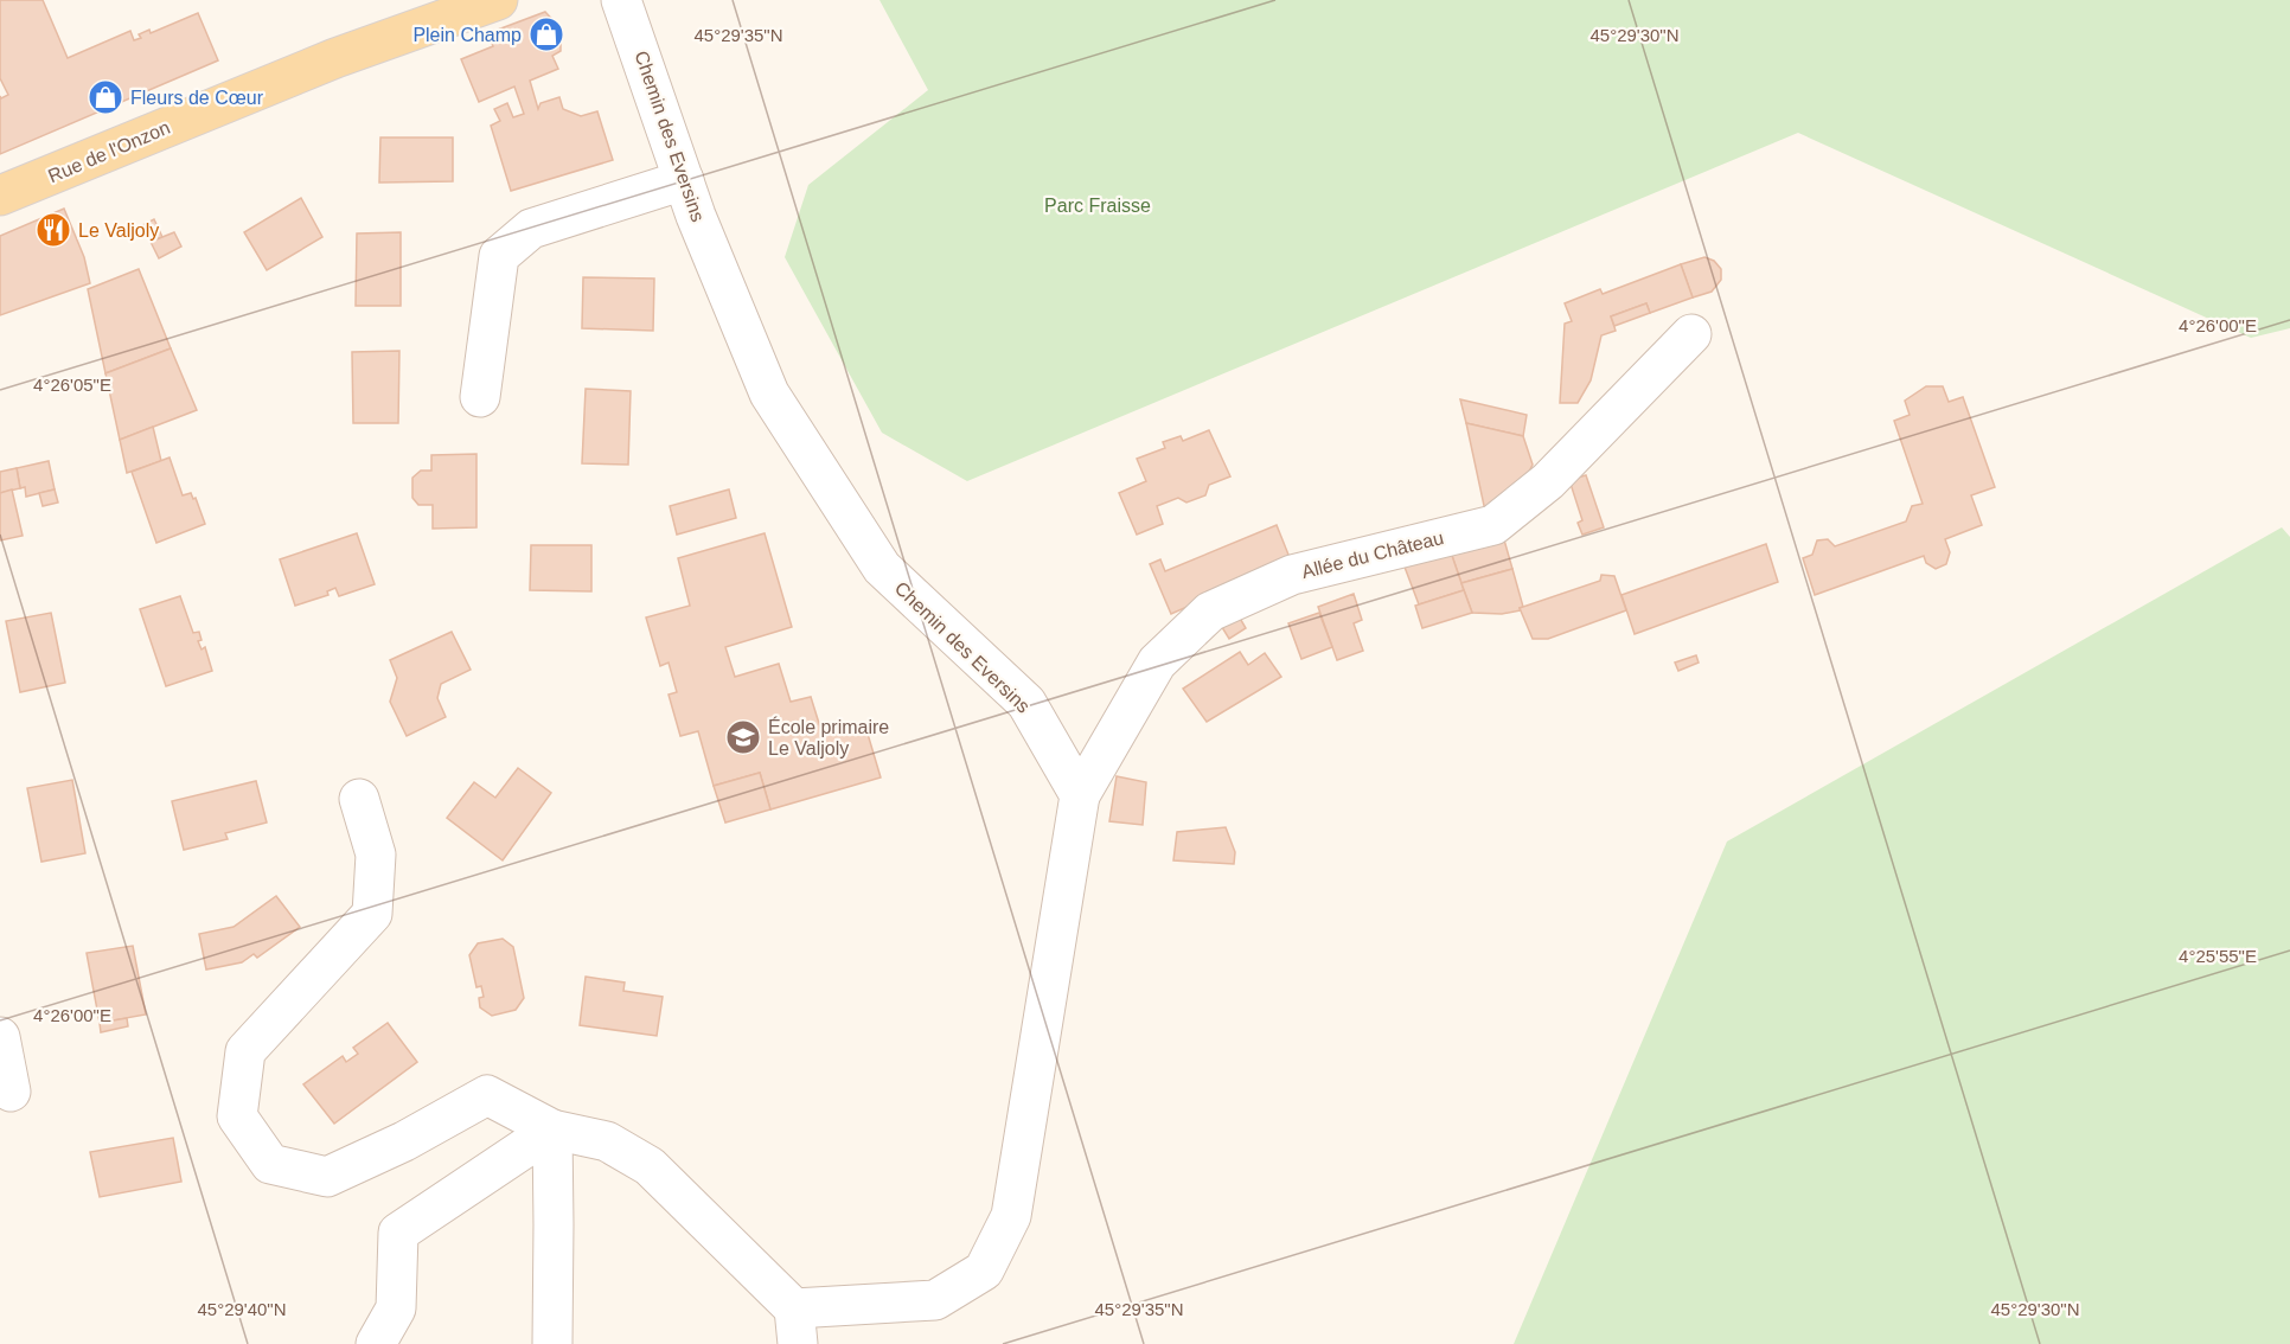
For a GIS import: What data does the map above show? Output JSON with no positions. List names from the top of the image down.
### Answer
{
  "streets": {
    "main road": ["Rue de l'Onzon"],
    "street": ["Chemin des Eversins", "Allée du Château"]
  },
  "crossings": [
    ["Chemin des Eversins", "Allée du Château"]
  ],
  "parks": ["Parc Fraisse"],
  "places": {
    "shop": ["Plein Champ", "Fleurs de Cœur"],
    "restaurant": ["Le Valjoly"],
    "school or university": ["École primaire Le Valjoly"]
  },
  "coordinates": [
    "45°29'35\"N",
    "45°29'30\"N",
    "4°26'00\"E",
    "4°26'05\"E",
    "4°25'55\"E",
    "45°29'40\"N"
  ]
}
